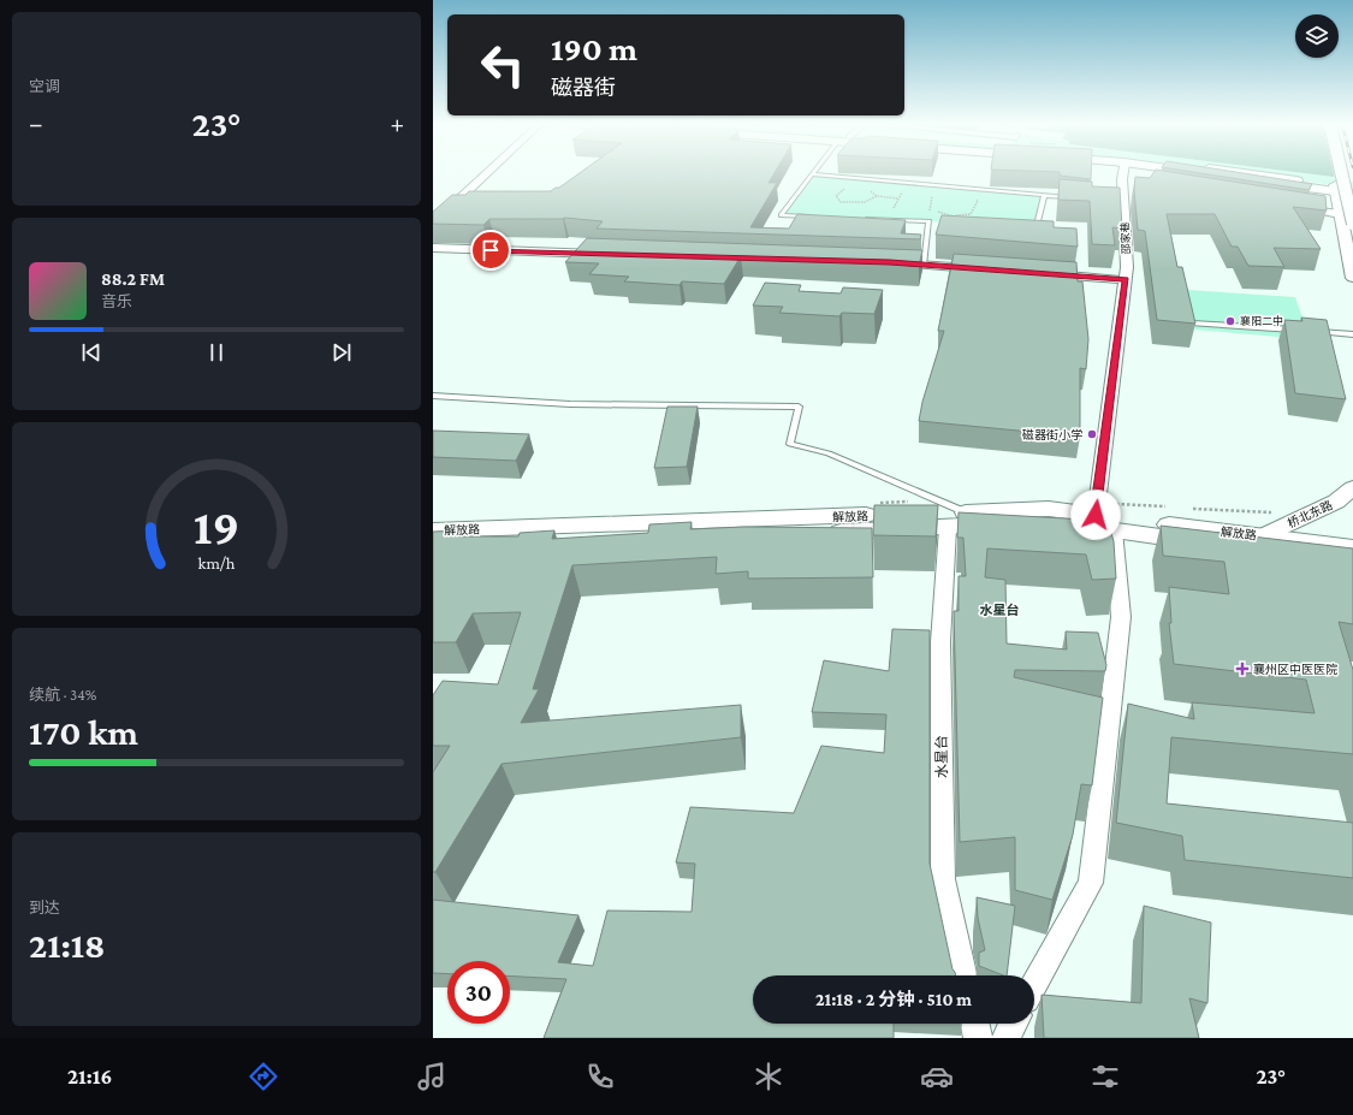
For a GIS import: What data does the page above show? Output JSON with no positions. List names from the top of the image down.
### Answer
{
  "streets": {
    "main road": ["解放路"],
    "street": ["邵家巷", "桥北东路", "水星台"]
  },
  "crossings": [
    ["邵家巷", "解放路"],
    ["桥北东路", "解放路"],
    ["解放路", "水星台"]
  ],
  "districts": ["水星台"],
  "places": {
    "other": ["襄阳二中", "磁器街小学"],
    "health": ["襄州区中医医院"]
  },
  "page": {
    "tile": [
      "空调",
      ["续航 · 34%", "170 km"],
      ["到达", "21:18"]
    ],
    "turn": ["190 m", "磁器街"],
    "heat": ["−", "23°", "+"],
    "song": ["88.2 FM", "音乐"],
    "limit": "30",
    "trip": "21:18 · 2 分钟 · 510 m",
    "tabs": ["21:16", "23°"],
    "gauge": ["19", "km/h"]
  }
}
